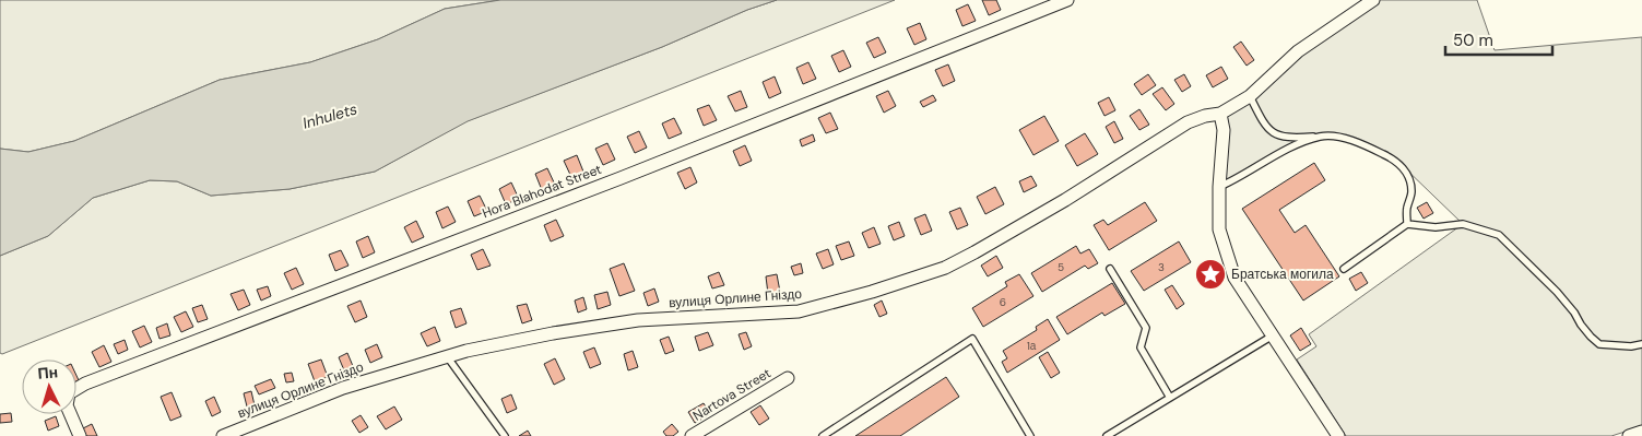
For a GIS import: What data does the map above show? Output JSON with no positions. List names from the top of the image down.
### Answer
{
  "streets": {
    "street": ["Hora Blahodat Street", "вулиця Орлине Гніздо", "Nartova Street"]
  },
  "water": ["Inhulets"],
  "places": {
    "place": ["Братська могила"]
  },
  "house_numbers": [
    "5",
    "3",
    "6",
    "1а"
  ],
  "scale_bar": "50 m",
  "north": "top"
}
